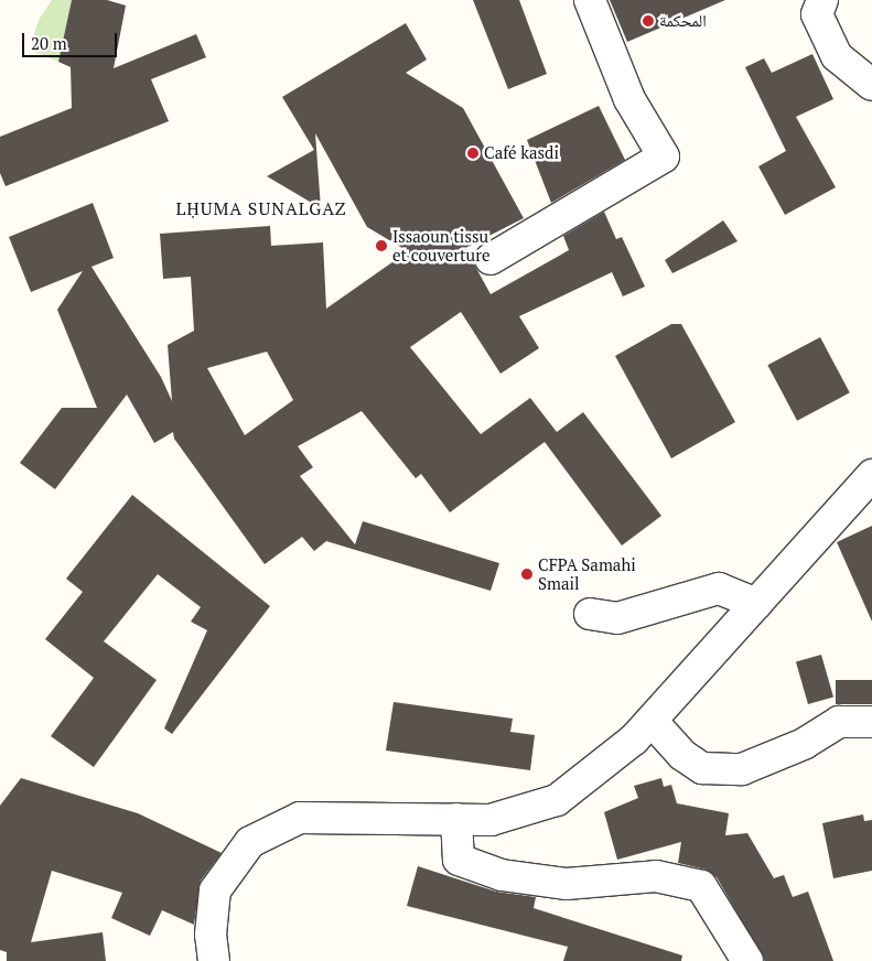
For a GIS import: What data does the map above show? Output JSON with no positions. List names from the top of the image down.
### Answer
{
  "districts": ["LḤUMA SUNALGAZ"],
  "places": [
    "المحكمة",
    "Café kasdi",
    "Issaoun tissu et couverture",
    "CFPA Samahi Smail"
  ],
  "scale_bar": "20 m"
}
